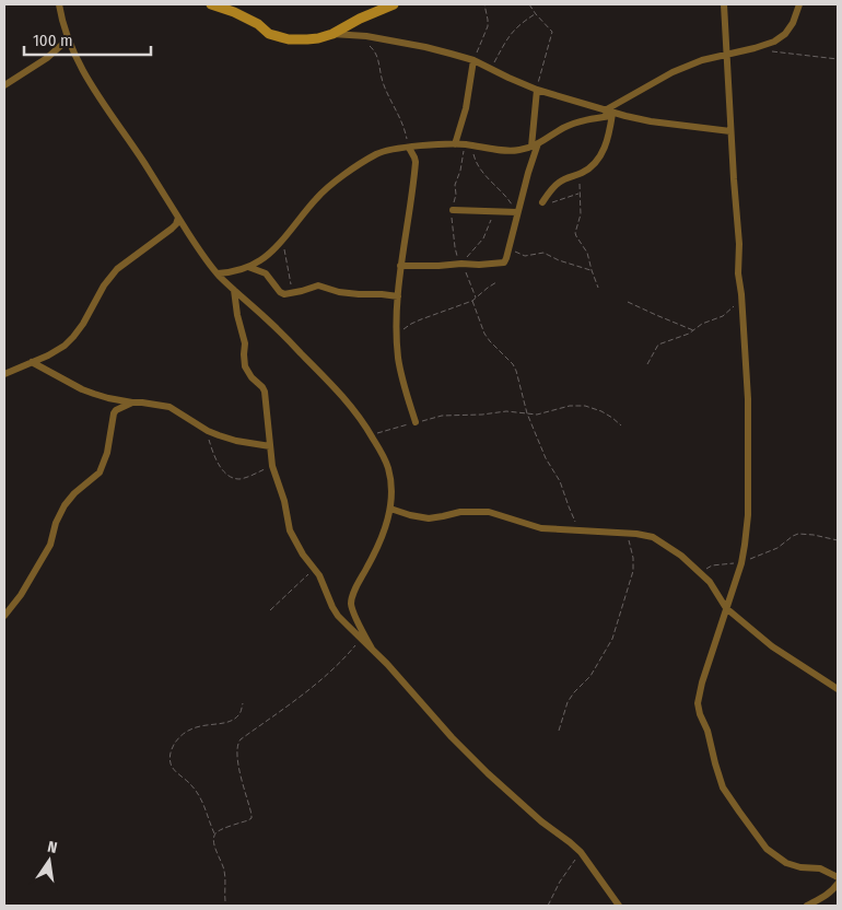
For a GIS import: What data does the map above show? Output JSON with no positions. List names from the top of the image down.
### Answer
{
  "scale_bar": "100 m",
  "north": "top"
}
